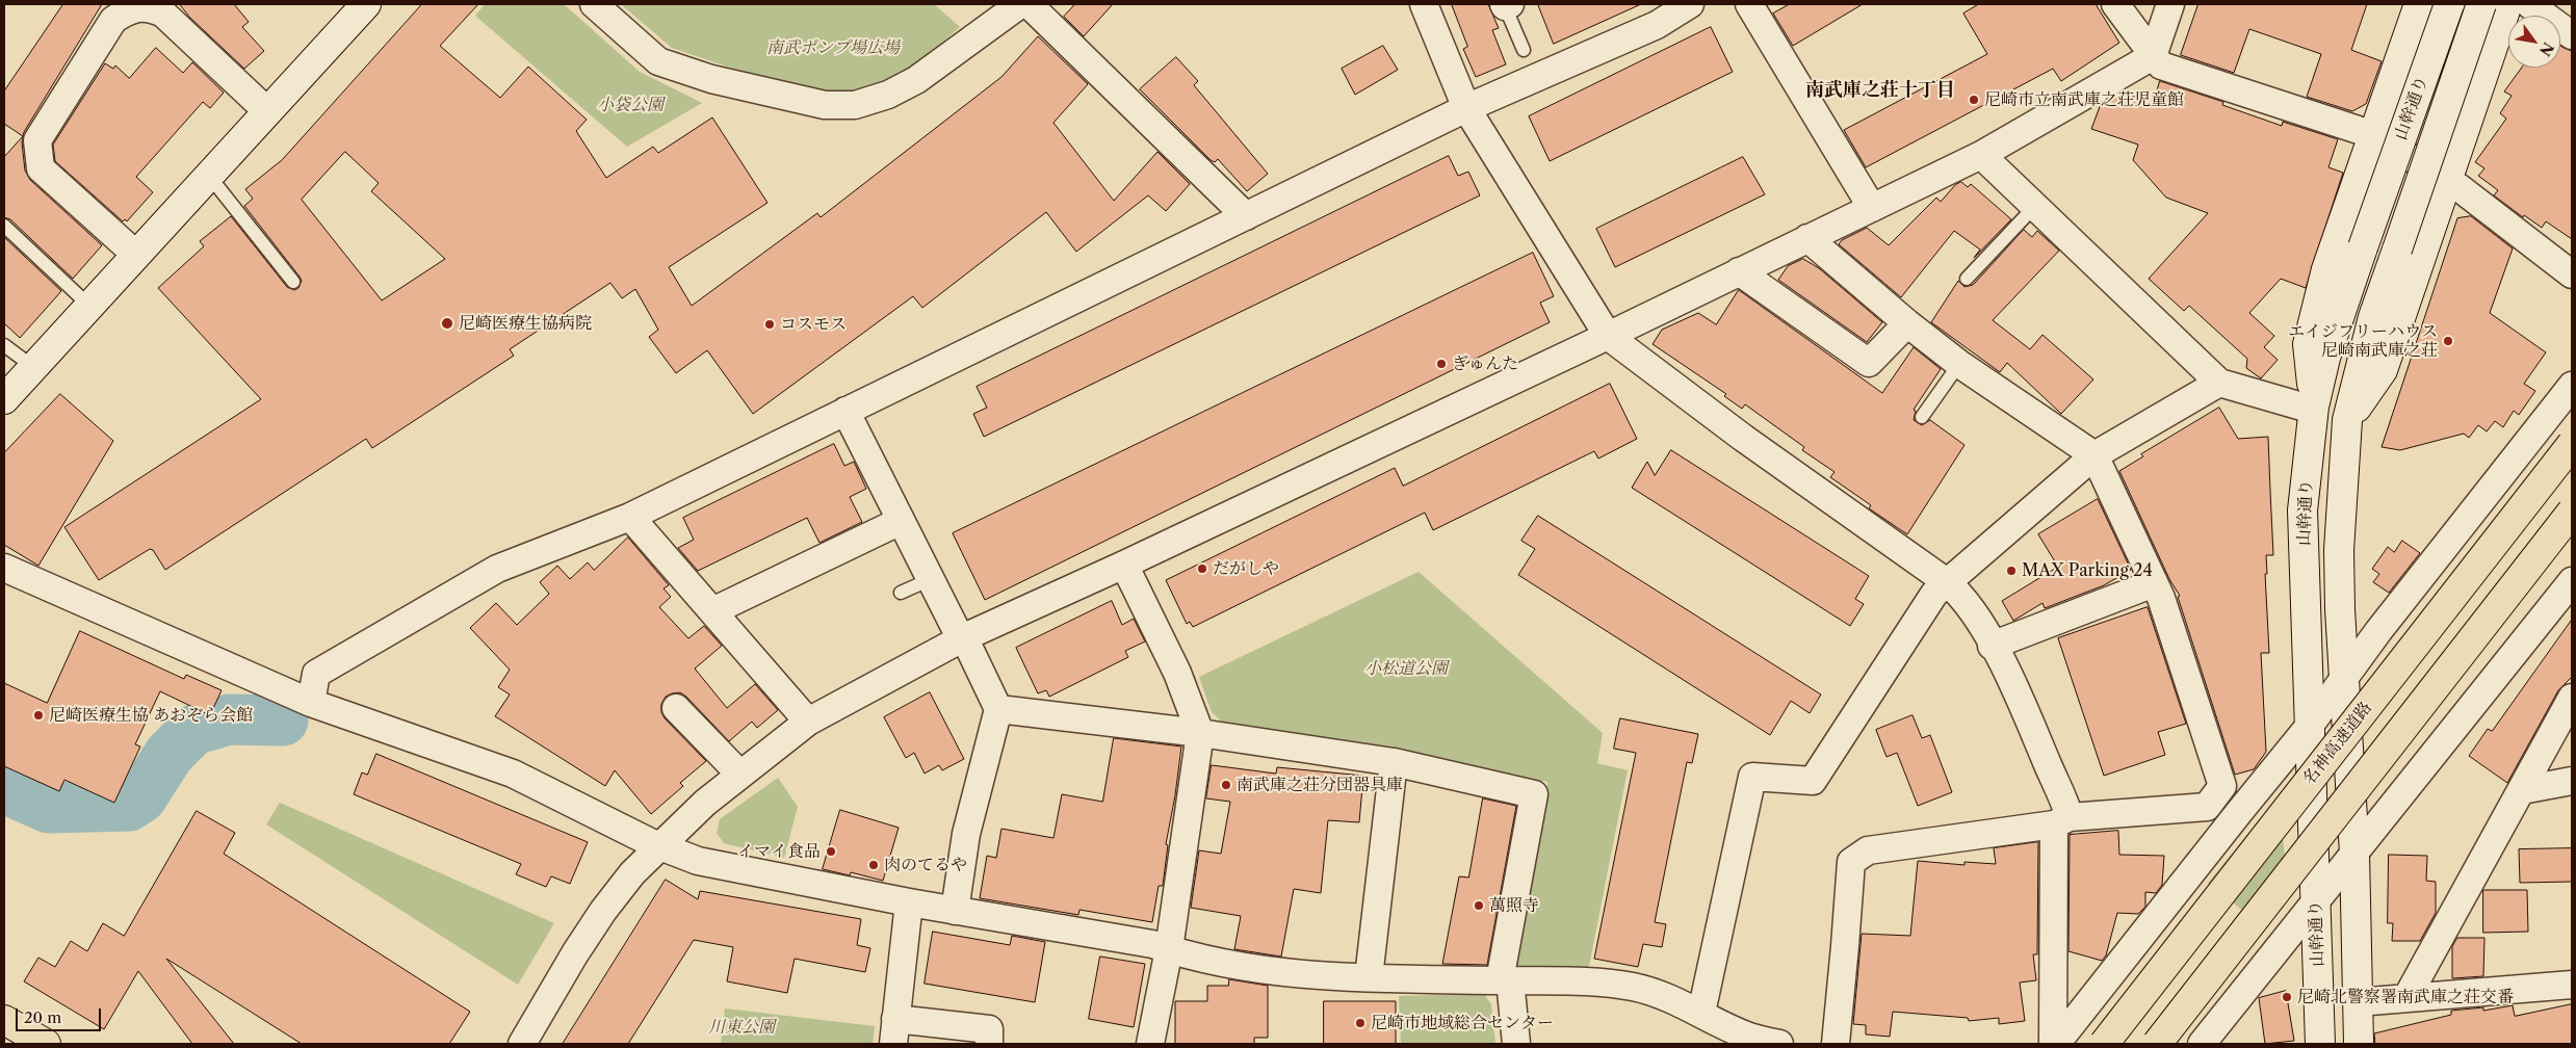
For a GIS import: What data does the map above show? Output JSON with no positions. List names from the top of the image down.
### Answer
{
  "streets": {
    "main road": ["名神高速道路"],
    "street": ["山幹通り"]
  },
  "districts": ["南武庫之荘十丁目"],
  "parks": [
    "南武ポンプ場広場",
    "小袋公園",
    "小松道公園",
    "川東公園"
  ],
  "places": [
    "尼崎市立南武庫之荘児童館",
    "尼崎医療生協病院",
    "コスモス",
    "エイジフリーハウス 尼崎南武庫之荘",
    "ぎゅんた",
    "だがしや",
    "MAX Parking 24",
    "尼崎医療生協 あおぞら会館",
    "南武庫之荘分団器具庫",
    "イマイ食品",
    "肉のてるや",
    "萬照寺",
    "尼崎北警察署南武庫之荘交番",
    "尼崎市地域総合センター"
  ],
  "scale_bar": "20 m",
  "north": "bottom right"
}
